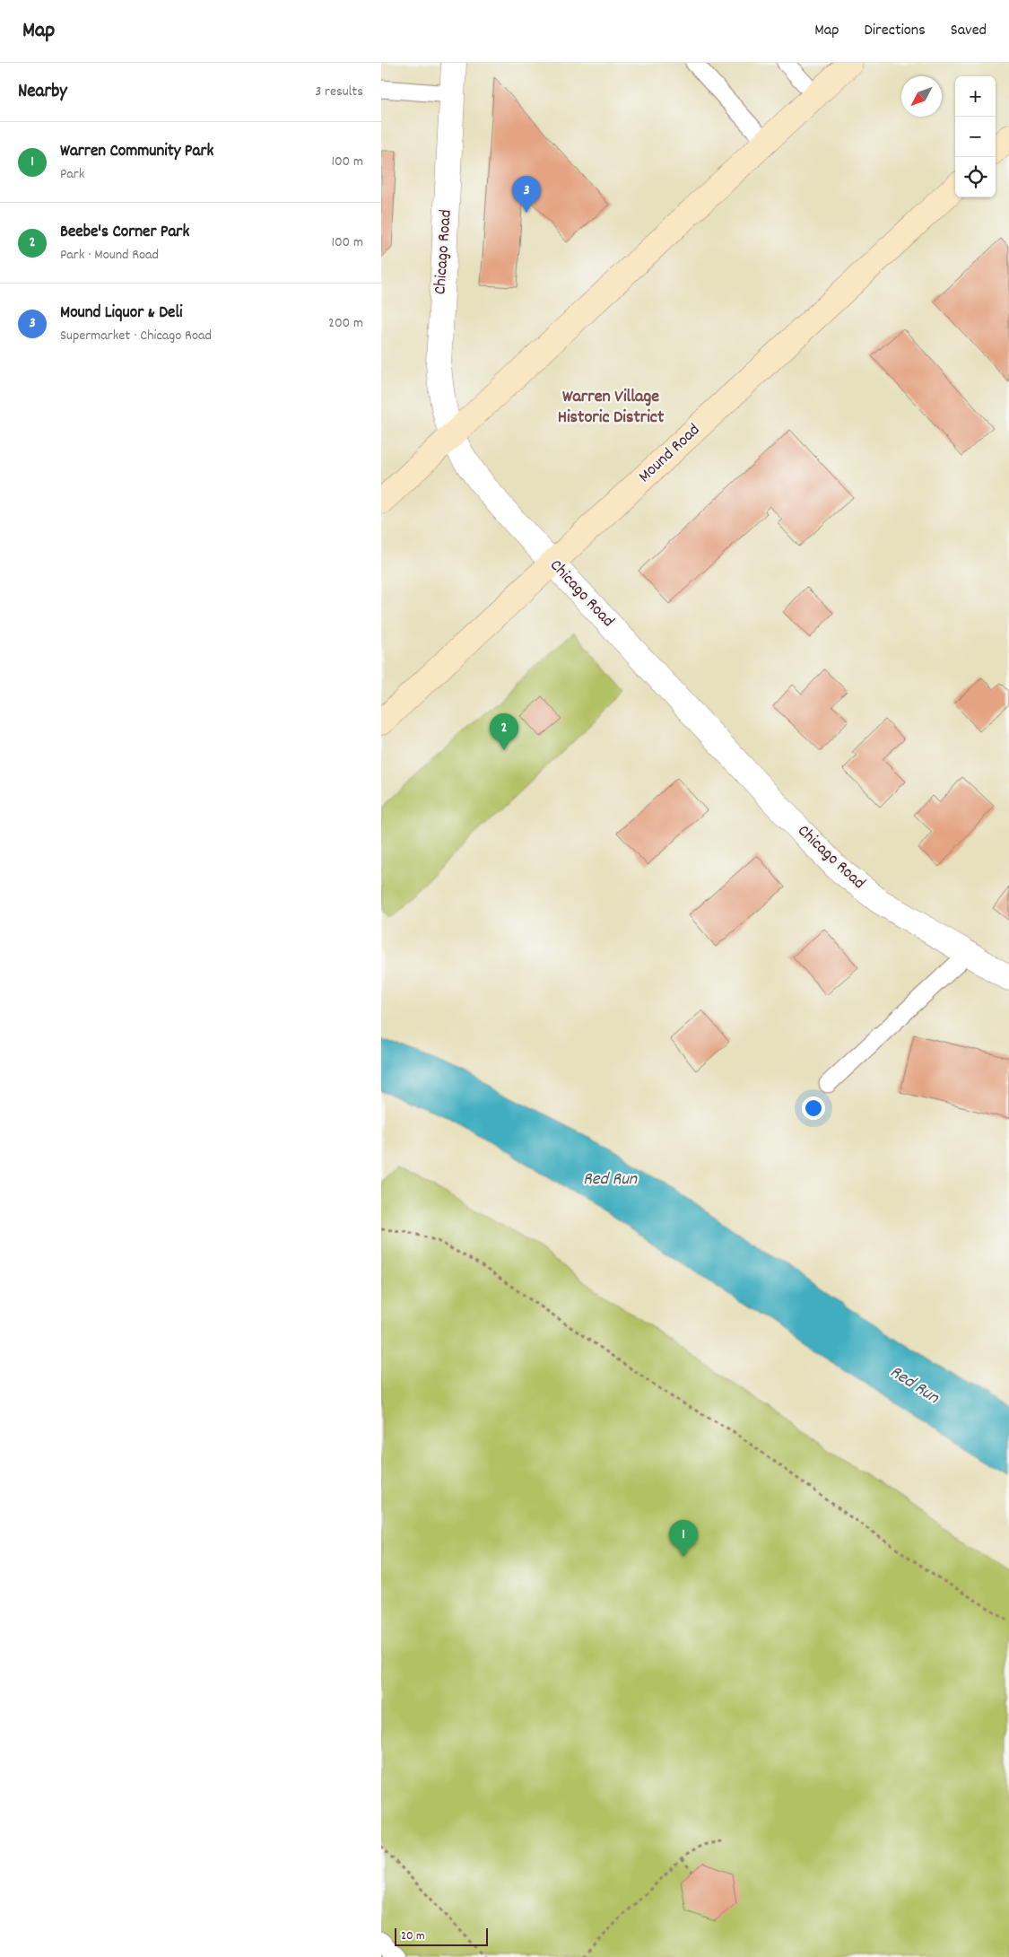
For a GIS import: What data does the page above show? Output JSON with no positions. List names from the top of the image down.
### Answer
{
  "streets": {
    "main road": ["Mound Road"],
    "street": ["Chicago Road"]
  },
  "crossings": [
    ["Chicago Road", "Mound Road"]
  ],
  "districts": ["Warren Village Historic District"],
  "water": ["Red Run"],
  "scale_bar": "20 m",
  "north": "bottom left",
  "page": {
    "header": "Map",
    "nav": ["Map", "Directions", "Saved"],
    "heading": ["Nearby", "3 results"],
    "map_buttons": ["+", "−"],
    "list": [
      {
        "mark": "1",
        "name": "Warren Community Park",
        "note": "Park",
        "value": "100 m"
      },
      {
        "mark": "2",
        "name": "Beebe's Corner Park",
        "note": "Park · Mound Road",
        "value": "100 m"
      },
      {
        "mark": "3",
        "name": "Mound Liquor & Deli",
        "note": "Supermarket · Chicago Road",
        "value": "200 m"
      }
    ],
    "pins": ["3", "2", "1"],
    "scale": "20 m"
  }
}
